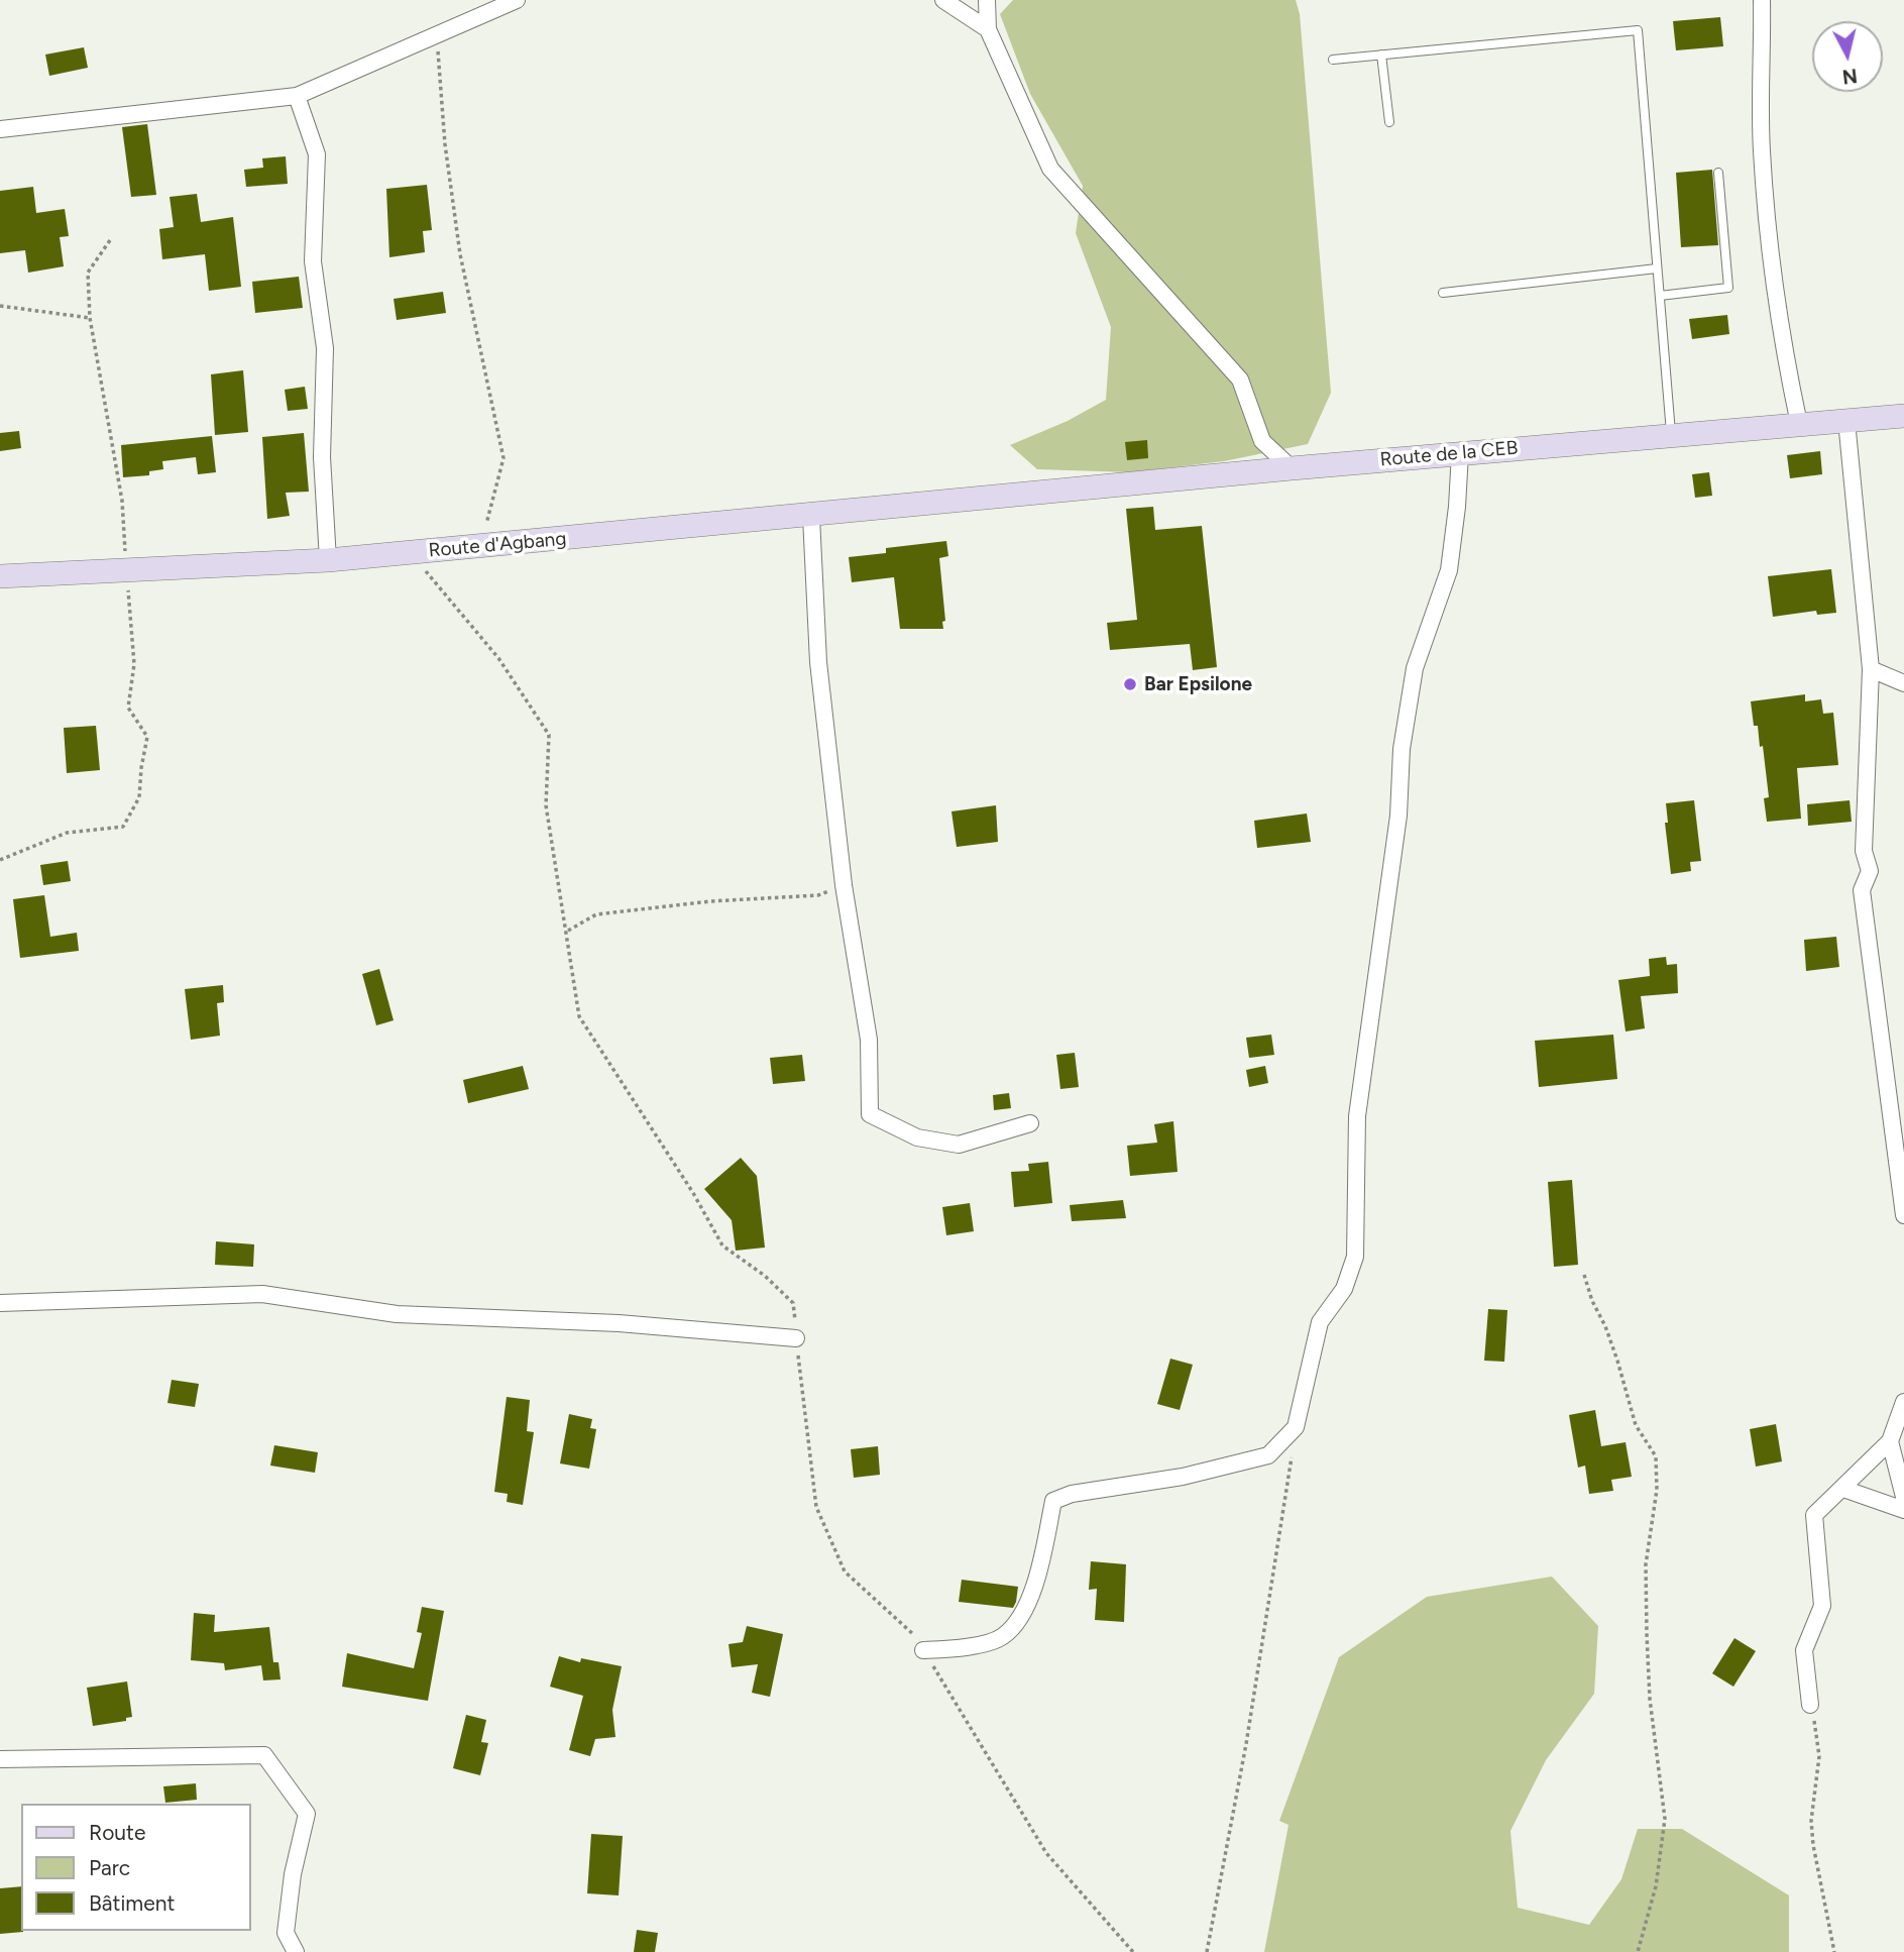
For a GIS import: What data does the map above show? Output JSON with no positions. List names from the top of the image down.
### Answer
{
  "streets": {
    "main road": ["Route de la CEB", "Route d'Agbang"]
  },
  "crossings": [
    ["Route de la CEB", "Route d'Agbang"]
  ],
  "places": ["Bar Epsilone"],
  "legend": ["Route", "Parc", "Bâtiment"],
  "north": "bottom"
}
